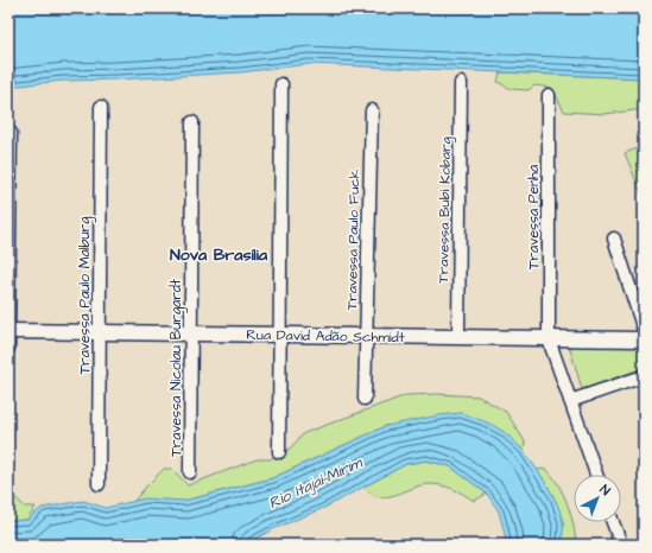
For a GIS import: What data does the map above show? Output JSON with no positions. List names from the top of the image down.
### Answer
{
  "streets": {
    "main road": ["Rua David Adão Schmidt"],
    "street": [
      "Travessa Bubi Kobarg",
      "Travessa Penha",
      "Travessa Paulo Fuck",
      "Travessa Paulo Malburg",
      "Travessa Nicolau Burgardt"
    ]
  },
  "crossings": [
    ["Travessa Bubi Kobarg", "Rua David Adão Schmidt"],
    ["Travessa Penha", "Rua David Adão Schmidt"],
    ["Travessa Paulo Fuck", "Rua David Adão Schmidt"],
    ["Travessa Paulo Malburg", "Rua David Adão Schmidt"],
    ["Rua David Adão Schmidt", "Travessa Nicolau Burgardt"]
  ],
  "districts": ["Nova Brasília"],
  "water": ["Rio Itajaí-Mirim"],
  "north": "top right"
}
